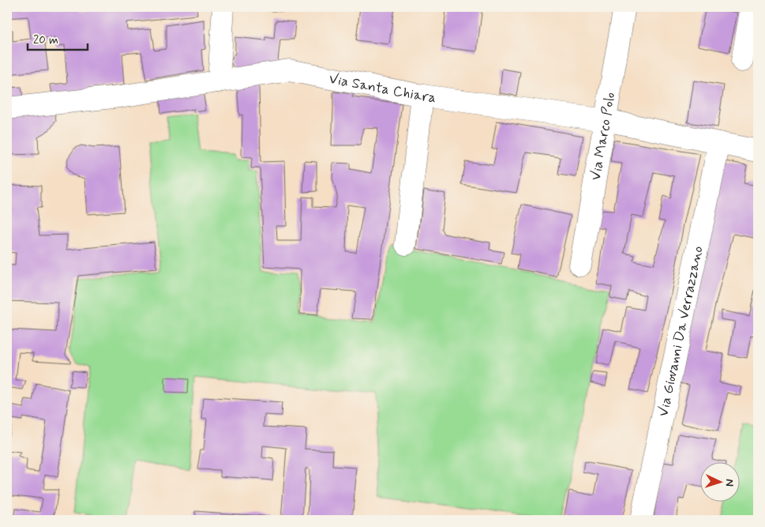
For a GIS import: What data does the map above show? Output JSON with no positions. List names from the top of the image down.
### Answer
{
  "streets": {
    "street": ["Via Santa Chiara", "Via Marco Polo", "Via Giovanni Da Verrazzano"]
  },
  "crossings": [
    ["Via Santa Chiara", "Via Marco Polo"],
    ["Via Santa Chiara", "Via Giovanni Da Verrazzano"]
  ],
  "scale_bar": "20 m",
  "north": "right"
}
